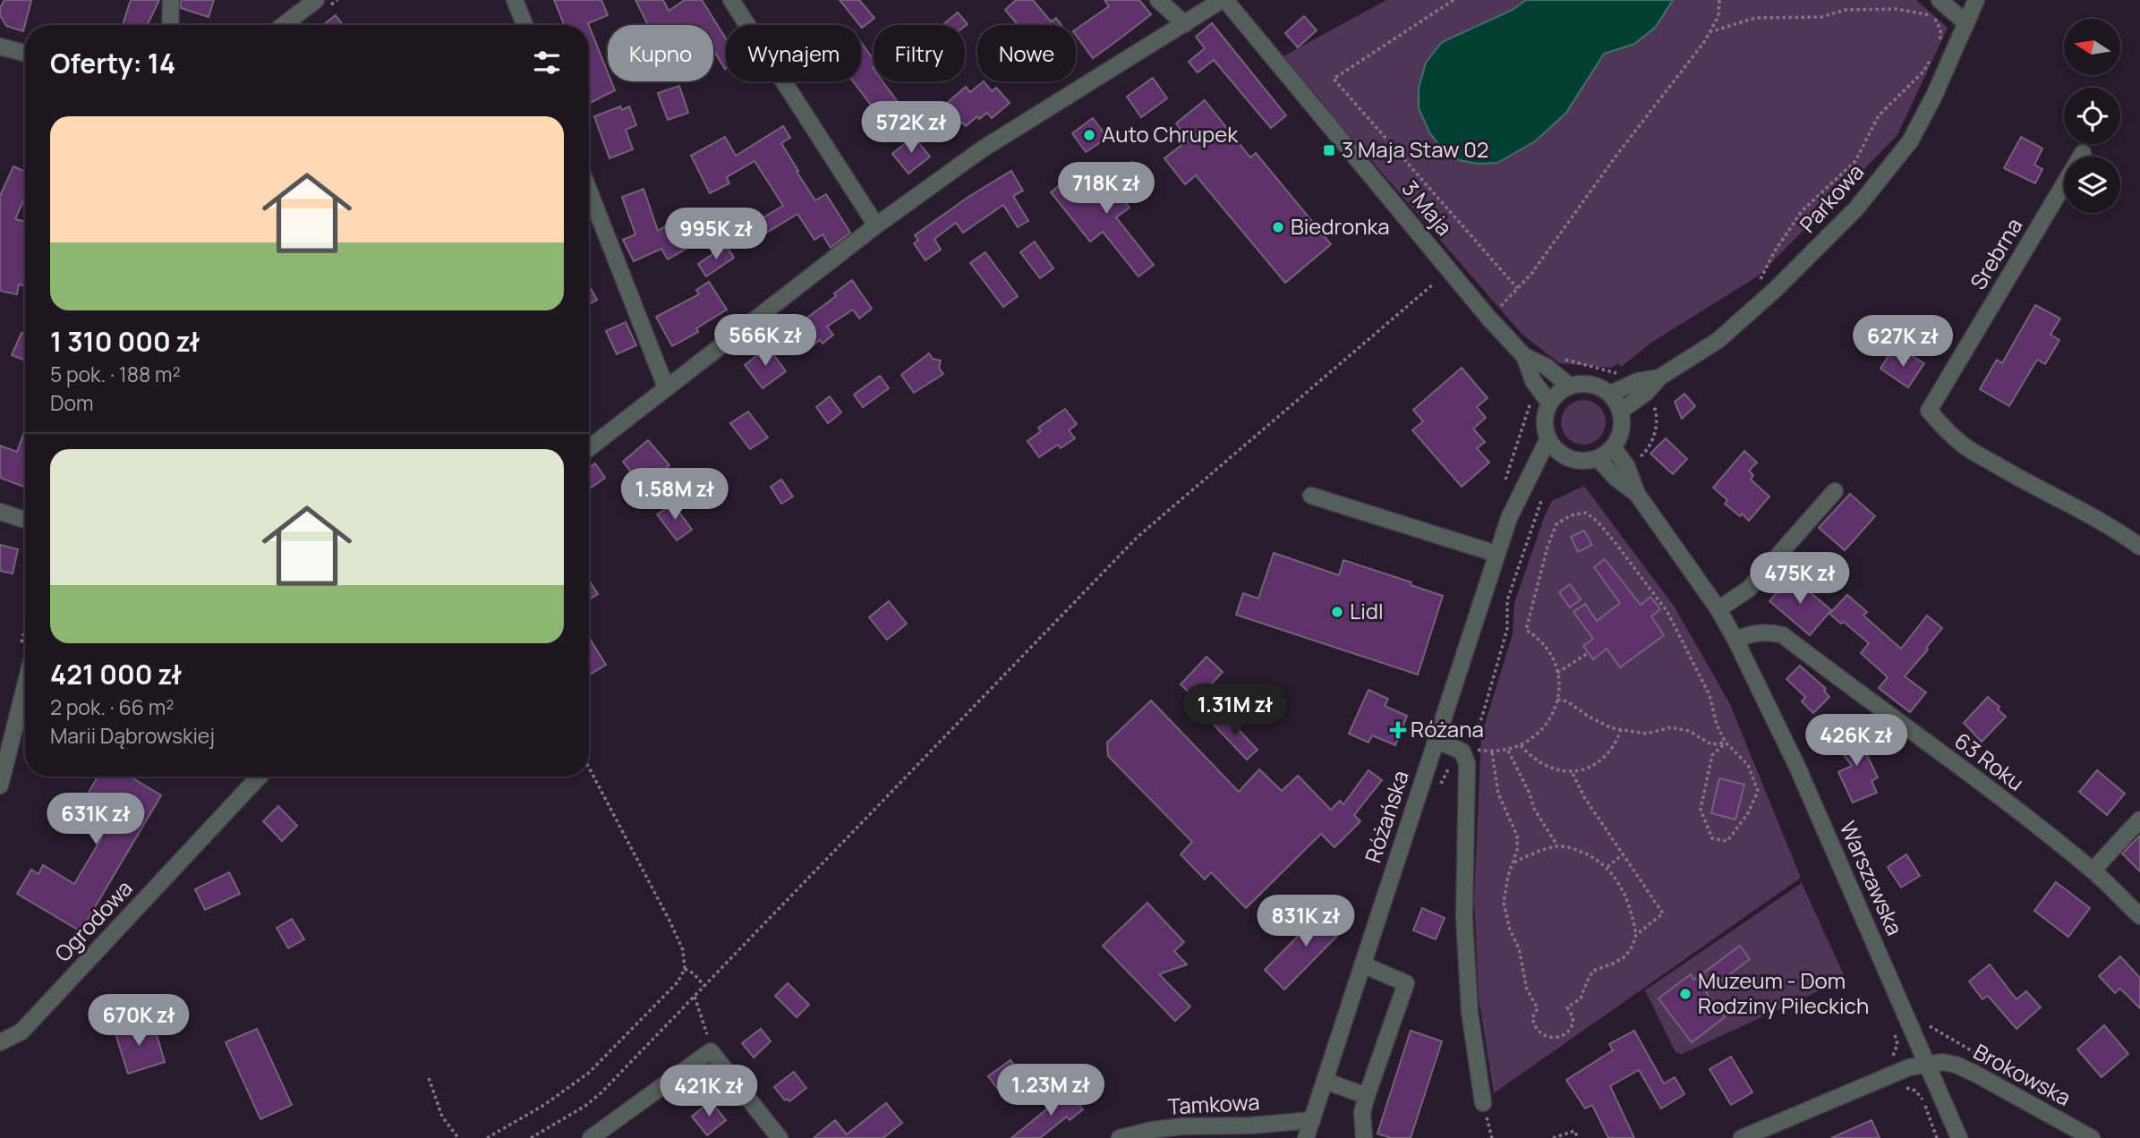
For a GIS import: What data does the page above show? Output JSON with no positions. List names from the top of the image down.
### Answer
{
  "streets": {
    "street": [
      "Parkowa",
      "3 Maja",
      "Srebrna",
      "63 Roku",
      "Różańska",
      "Warszawska",
      "Ogrodowa",
      "Brokowska",
      "Tamkowa"
    ]
  },
  "crossings": [
    ["Parkowa", "3 Maja"],
    ["Parkowa", "Różańska"],
    ["3 Maja", "Różańska"],
    ["63 Roku", "Warszawska"],
    ["Różańska", "Tamkowa"],
    ["Warszawska", "Brokowska"]
  ],
  "places": {
    "other": [
      "Auto Chrupek",
      "Biedronka",
      "Lidl",
      "Muzeum - Dom Rodziny Pileckich"
    ],
    "transit": ["3 Maja Staw 02"],
    "health": ["Różana"]
  },
  "north": "left",
  "page": {
    "chip": [
      "Kupno",
      "Wynajem",
      "Filtry",
      "Nowe"
    ],
    "heading": "Oferty: 14",
    "list": [
      {
        "name": "1 310 000 zł",
        "note": "5 pok. · 188 m² · Dom"
      },
      {
        "name": "421 000 zł",
        "note": "2 pok. · 66 m² · Marii Dąbrowskiej"
      }
    ],
    "price": [
      "572K zł",
      "718K zł",
      "995K zł",
      "566K zł",
      "627K zł",
      "1.58M zł",
      "475K zł",
      "1.31M zł",
      "426K zł",
      "631K zł",
      "831K zł",
      "670K zł",
      "1.23M zł",
      "421K zł"
    ]
  }
}
